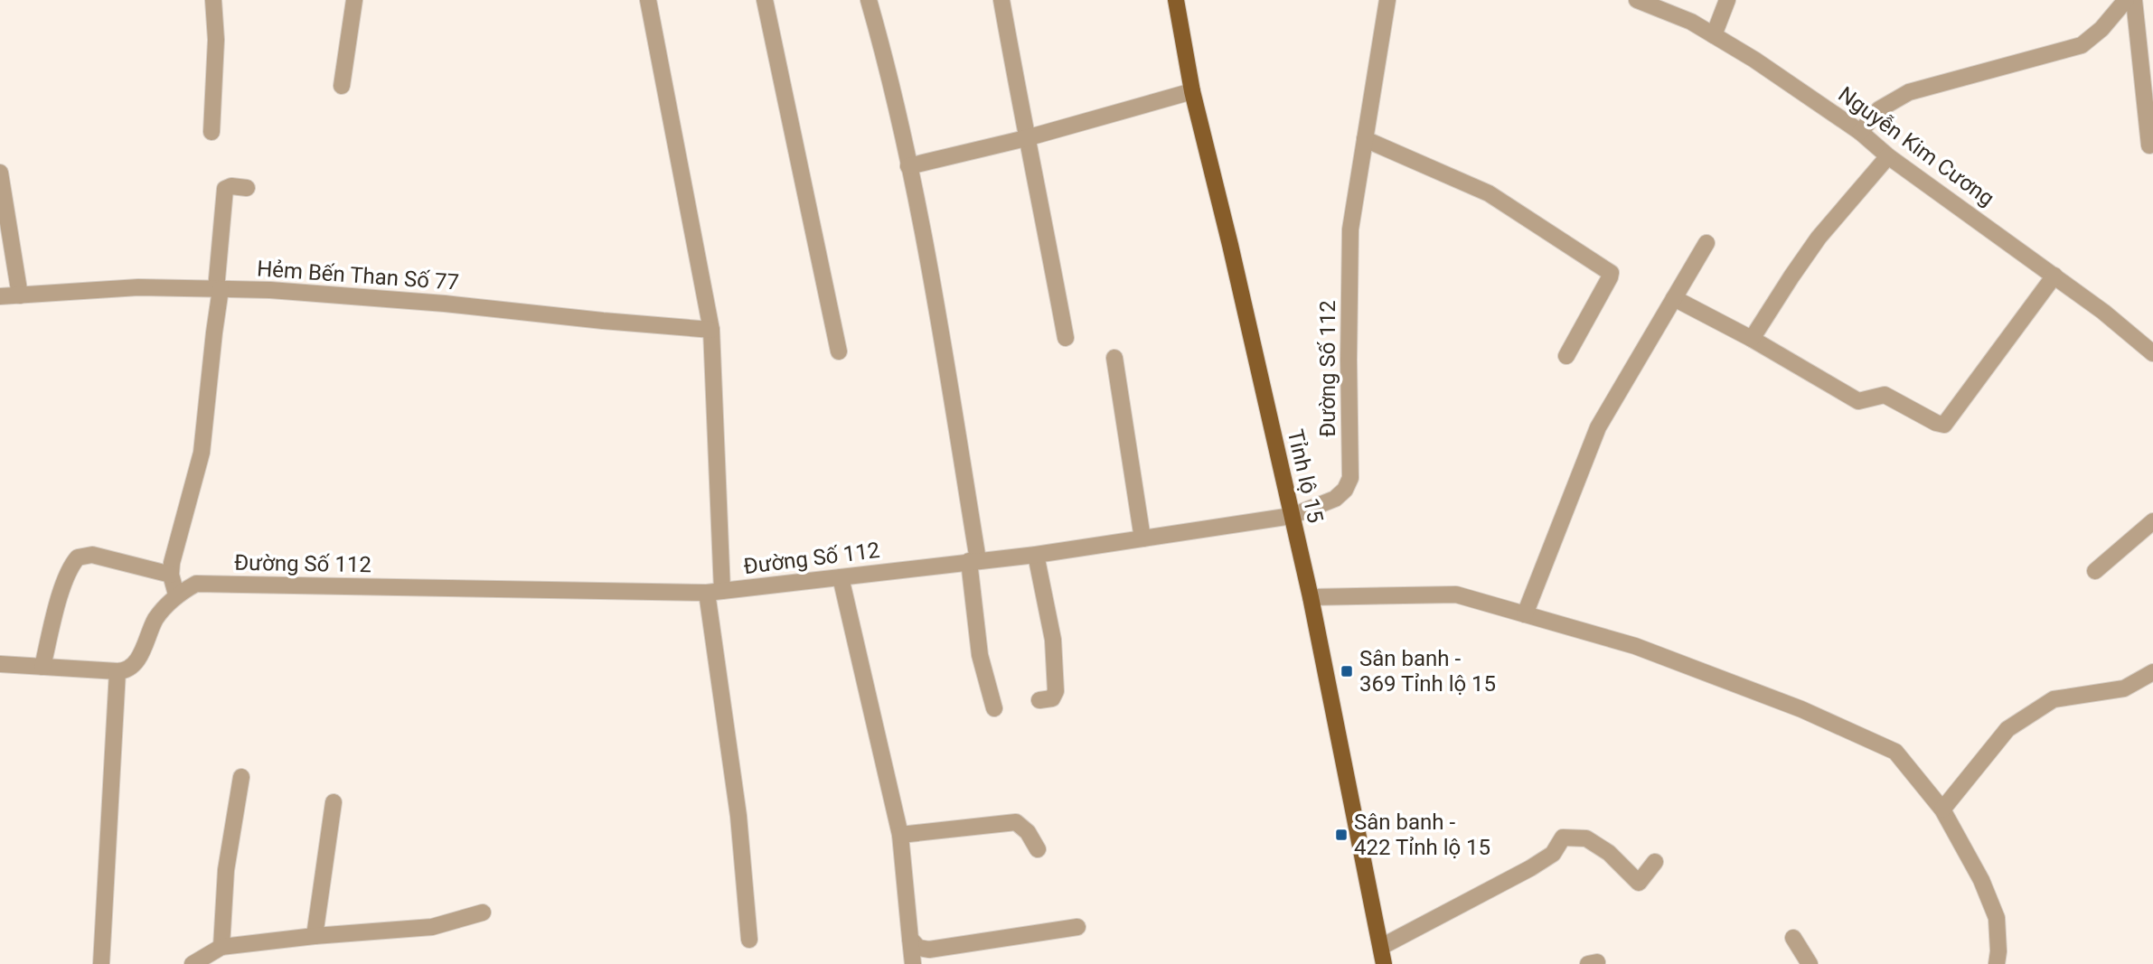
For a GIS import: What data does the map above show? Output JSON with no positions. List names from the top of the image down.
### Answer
{
  "streets": {
    "main road": ["Tỉnh lộ 15"],
    "street": ["Nguyễn Kim Cương", "Hẻm Bến Than Số 77", "Đường Số 112"]
  },
  "crossings": [
    ["Đường Số 112", "Tỉnh lộ 15"]
  ],
  "places": {
    "transit": ["Sân banh - 369 Tỉnh lộ 15", "Sân banh - 422 Tỉnh lộ 15"]
  }
}
